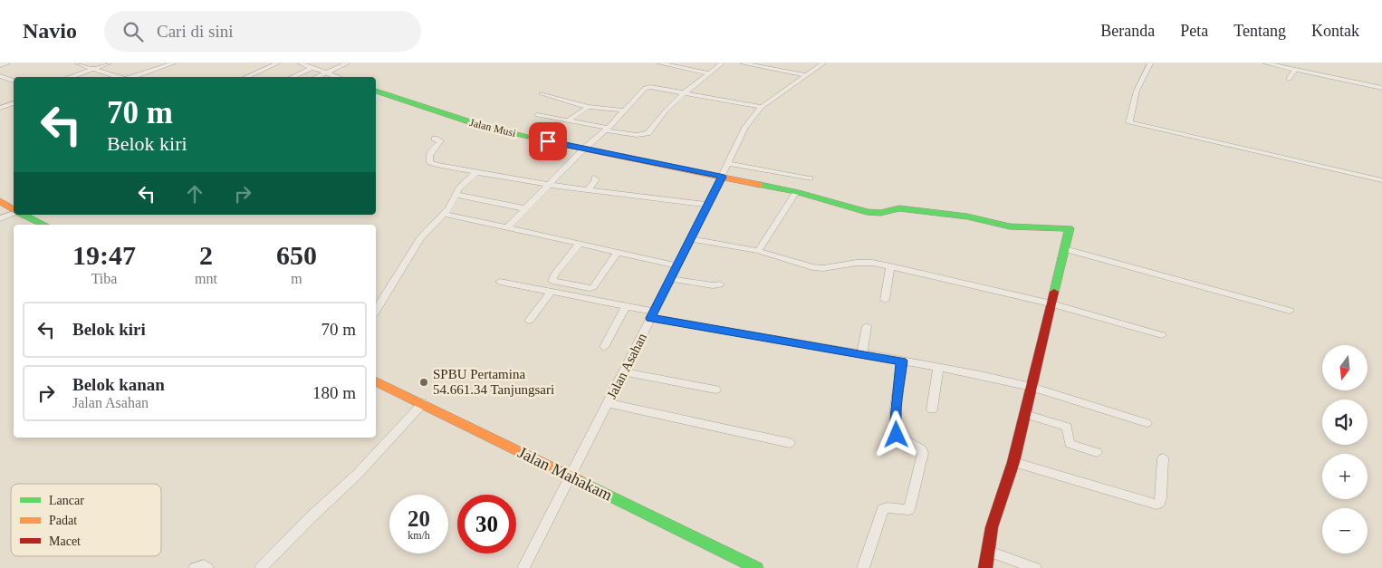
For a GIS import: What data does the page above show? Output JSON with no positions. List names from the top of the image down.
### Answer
{
  "streets": {
    "street": ["Jalan Musi", "Jalan Asahan", "Jalan Mahakam"]
  },
  "crossings": [
    ["Jalan Musi", "Jalan Asahan"],
    ["Jalan Asahan", "Jalan Mahakam"]
  ],
  "places": ["SPBU Pertamina 54.661.34 Tanjungsari"],
  "legend": ["Lancar", "Padat", "Macet"],
  "north": "bottom",
  "page": {
    "header": "Navio",
    "search": "Cari di sini",
    "nav": [
      "Beranda",
      "Peta",
      "Tentang",
      "Kontak"
    ],
    "turn": ["70 m", "Belok kiri"],
    "eta": [
      "19:47",
      "Tiba",
      "2",
      "mnt",
      "650",
      "m"
    ],
    "list": [
      {
        "name": "Belok kiri",
        "value": "70 m"
      },
      {
        "name": "Belok kanan",
        "note": "Jalan Asahan",
        "value": "180 m"
      }
    ],
    "map_buttons": ["+", "−"],
    "speed": "20 km/h",
    "limit": "30"
  }
}
